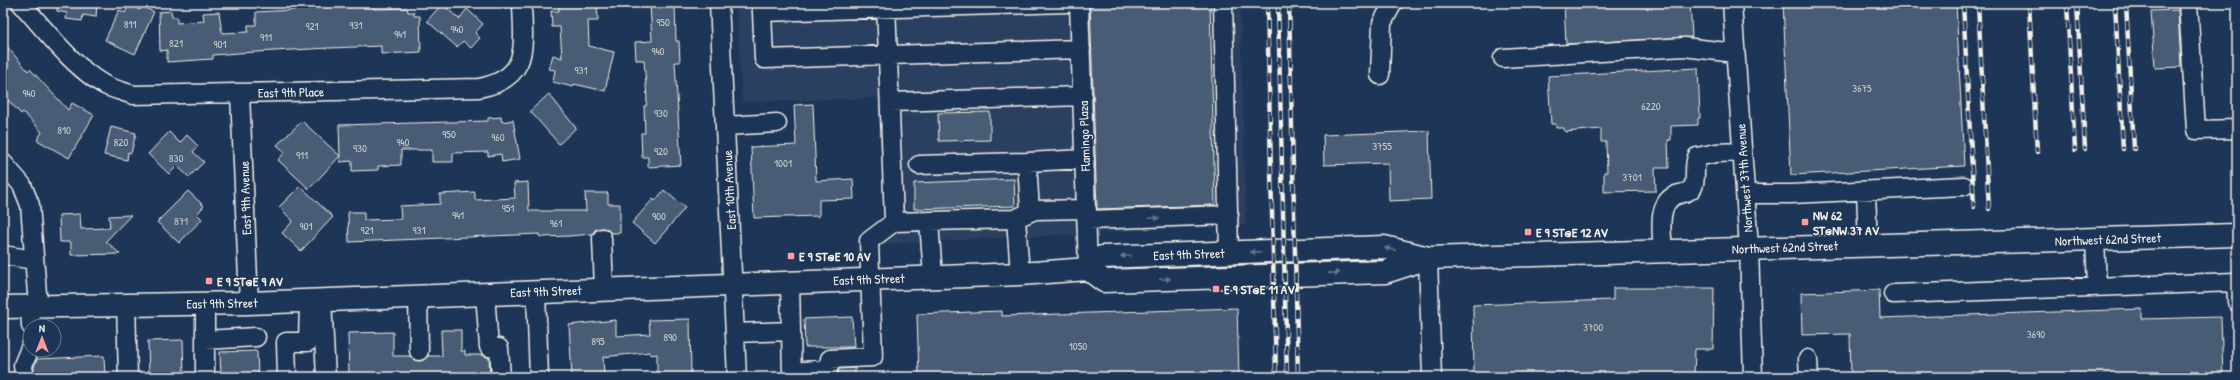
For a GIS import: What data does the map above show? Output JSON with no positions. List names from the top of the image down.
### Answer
{
  "streets": {
    "main road": ["Northwest 62nd Street", "East 9th Street"],
    "street": [
      "East 9th Place",
      "Flamingo Plaza",
      "Northwest 37th Avenue",
      "East 10th Avenue",
      "East 9th Avenue"
    ]
  },
  "crossings": [
    ["East 9th Place", "East 9th Avenue"],
    ["Flamingo Plaza", "East 9th Street"],
    ["Northwest 37th Avenue", "Northwest 62nd Street"],
    ["East 10th Avenue", "East 9th Street"],
    ["East 9th Avenue", "East 9th Street"],
    ["Northwest 62nd Street", "East 9th Street"]
  ],
  "places": {
    "transit": [
      "NW 62 ST@NW 37 AV",
      "E 9 ST@E 12 AV",
      "E 9 ST@E 10 AV",
      "E 9 ST@E 9 AV",
      "E 9 ST@E 11 AV"
    ]
  },
  "house_numbers": [
    "950",
    "811",
    "931",
    "921",
    "940",
    "941",
    "911",
    "821",
    "901",
    "940",
    "931",
    "3675",
    "940",
    "6220",
    "930",
    "810",
    "950",
    "960",
    "820",
    "940",
    "3755",
    "930",
    "920",
    "911",
    "830",
    "1001",
    "3701",
    "951",
    "941",
    "900",
    "871",
    "961",
    "901",
    "921",
    "931",
    "3700",
    "3690",
    "890",
    "895",
    "1050"
  ],
  "north": "top"
}
